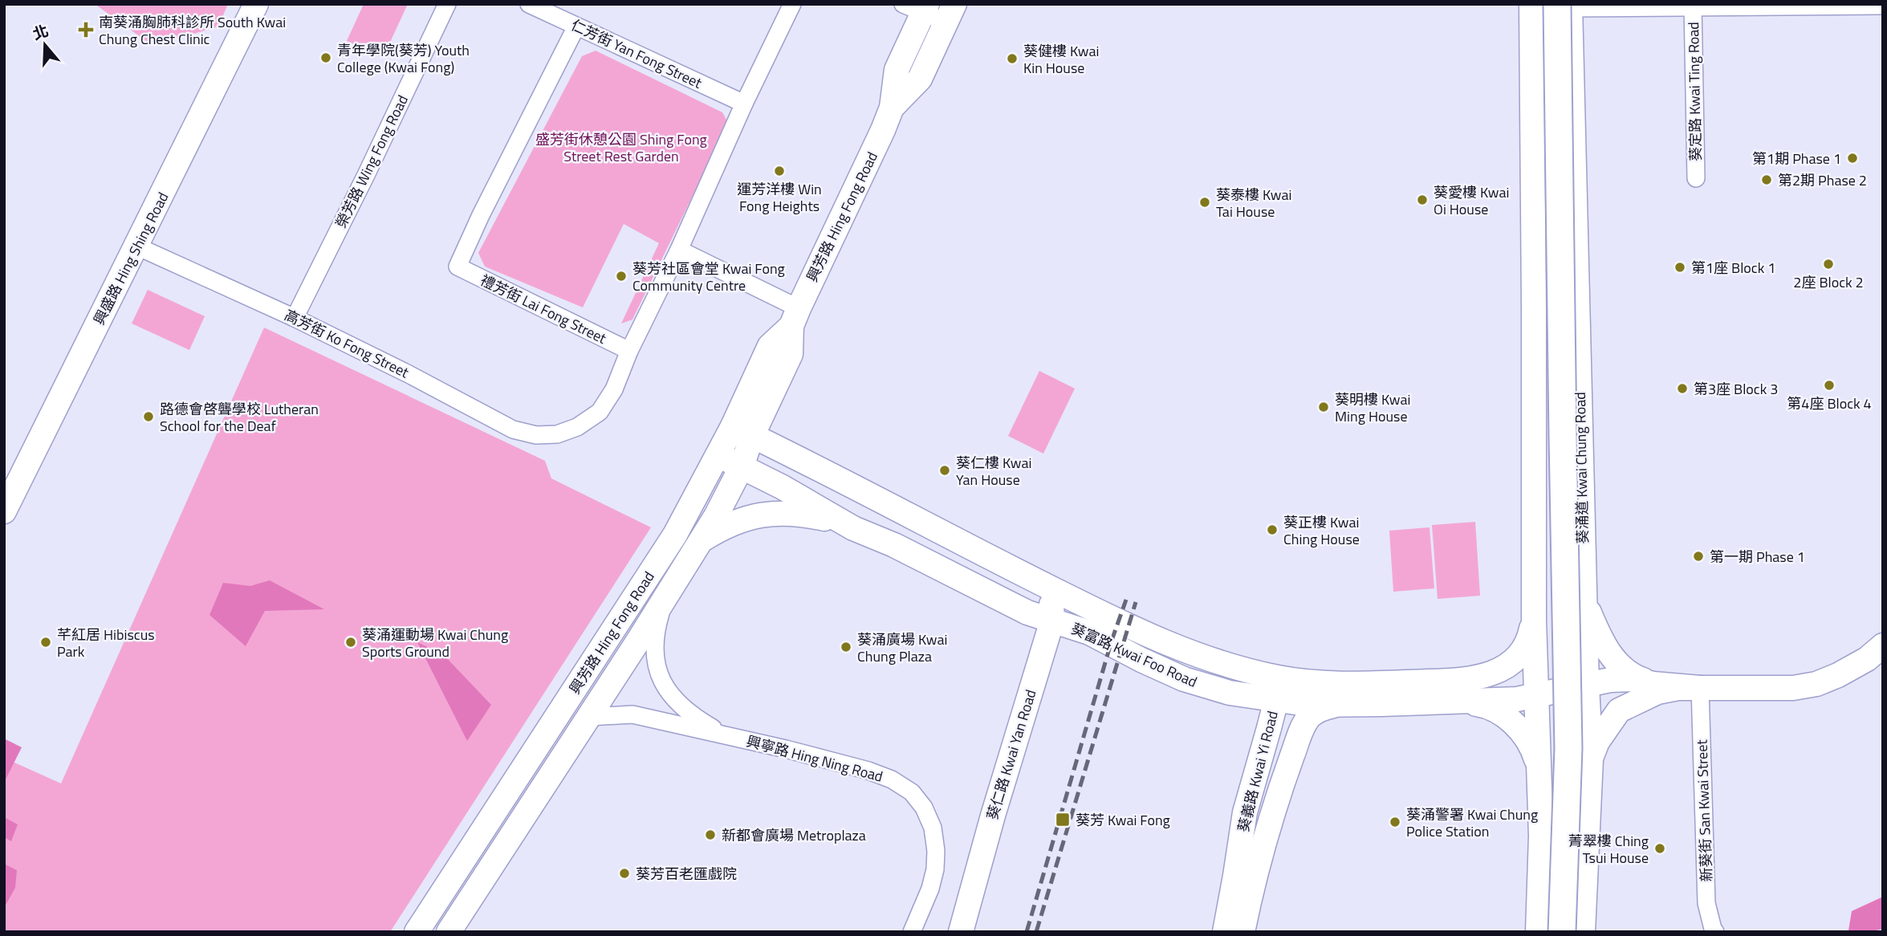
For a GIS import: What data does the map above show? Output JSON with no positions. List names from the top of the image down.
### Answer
{
  "streets": {
    "main road": [
      "興芳路 Hing Fong Road",
      "興盛路 Hing Shing Road",
      "葵涌道 Kwai Chung Road",
      "葵富路 Kwai Foo Road",
      "葵仁路 Kwai Yan Road",
      "葵義路 Kwai Yi Road"
    ],
    "street": [
      "仁芳街 Yan Fong Street",
      "葵定路 Kwai Ting Road",
      "榮芳路 Wing Fong Road",
      "禮芳街 Lai Fong Street",
      "高芳街 Ko Fong Street",
      "興寧路 Hing Ning Road",
      "新葵街 San Kwai Street"
    ]
  },
  "crossings": [
    ["仁芳街 Yan Fong Street", "禮芳街 Lai Fong Street"],
    ["榮芳路 Wing Fong Road", "高芳街 Ko Fong Street"],
    ["興芳路 Hing Fong Road", "葵富路 Kwai Foo Road"],
    ["興芳路 Hing Fong Road", "興寧路 Hing Ning Road"],
    ["興盛路 Hing Shing Road", "高芳街 Ko Fong Street"],
    ["禮芳街 Lai Fong Street", "高芳街 Ko Fong Street"],
    ["葵涌道 Kwai Chung Road", "葵富路 Kwai Foo Road"],
    ["葵富路 Kwai Foo Road", "葵仁路 Kwai Yan Road"],
    ["葵富路 Kwai Foo Road", "葵義路 Kwai Yi Road"],
    ["葵富路 Kwai Foo Road", "新葵街 San Kwai Street"]
  ],
  "parks": ["盛芳街休憩公園 Shing Fong Street Rest Garden"],
  "places": {
    "health": ["南葵涌胸肺科診所 South Kwai Chung Chest Clinic"],
    "other": [
      "青年學院(葵芳) Youth College (Kwai Fong)",
      "葵健樓 Kwai Kin House",
      "第1期 Phase 1",
      "運芳洋樓 Win Fong Heights",
      "第2期 Phase 2",
      "葵愛樓 Kwai Oi House",
      "葵泰樓 Kwai Tai House",
      "2座 Block 2",
      "第1座 Block 1",
      "葵芳社區會堂 Kwai Fong Community Centre",
      "第4座 Block 4",
      "第3座 Block 3",
      "葵明樓 Kwai Ming House",
      "路德會啓聾學校 Lutheran School for the Deaf",
      "葵仁樓 Kwai Yan House",
      "葵正樓 Kwai Ching House",
      "第一期 Phase 1",
      "芊紅居 Hibiscus Park",
      "葵涌運動場 Kwai Chung Sports Ground",
      "葵涌廣場 Kwai Chung Plaza",
      "葵涌警署 Kwai Chung Police Station",
      "新都會廣場 Metroplaza",
      "菁翠樓 Ching Tsui House",
      "葵芳百老匯戲院"
    ],
    "transit": ["葵芳 Kwai Fong"]
  },
  "north": "top"
}
